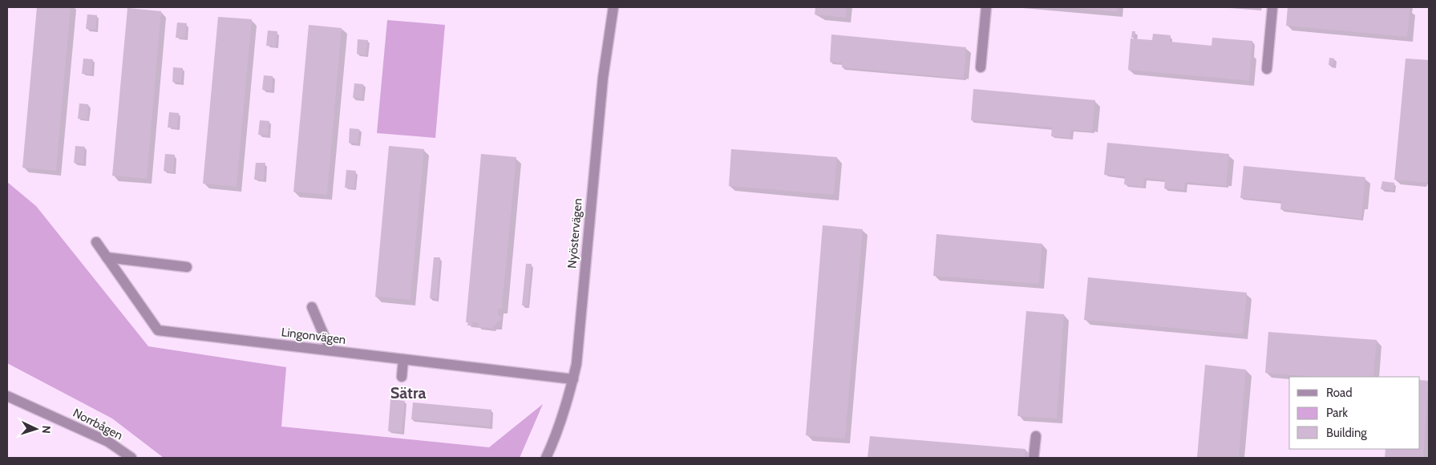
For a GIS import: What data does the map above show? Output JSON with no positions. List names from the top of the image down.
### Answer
{
  "streets": {
    "street": ["Nyöstervägen", "Lingonvägen", "Norrbågen"]
  },
  "crossings": [
    ["Nyöstervägen", "Lingonvägen"]
  ],
  "districts": ["Sätra"],
  "legend": ["Road", "Park", "Building"],
  "north": "right"
}
